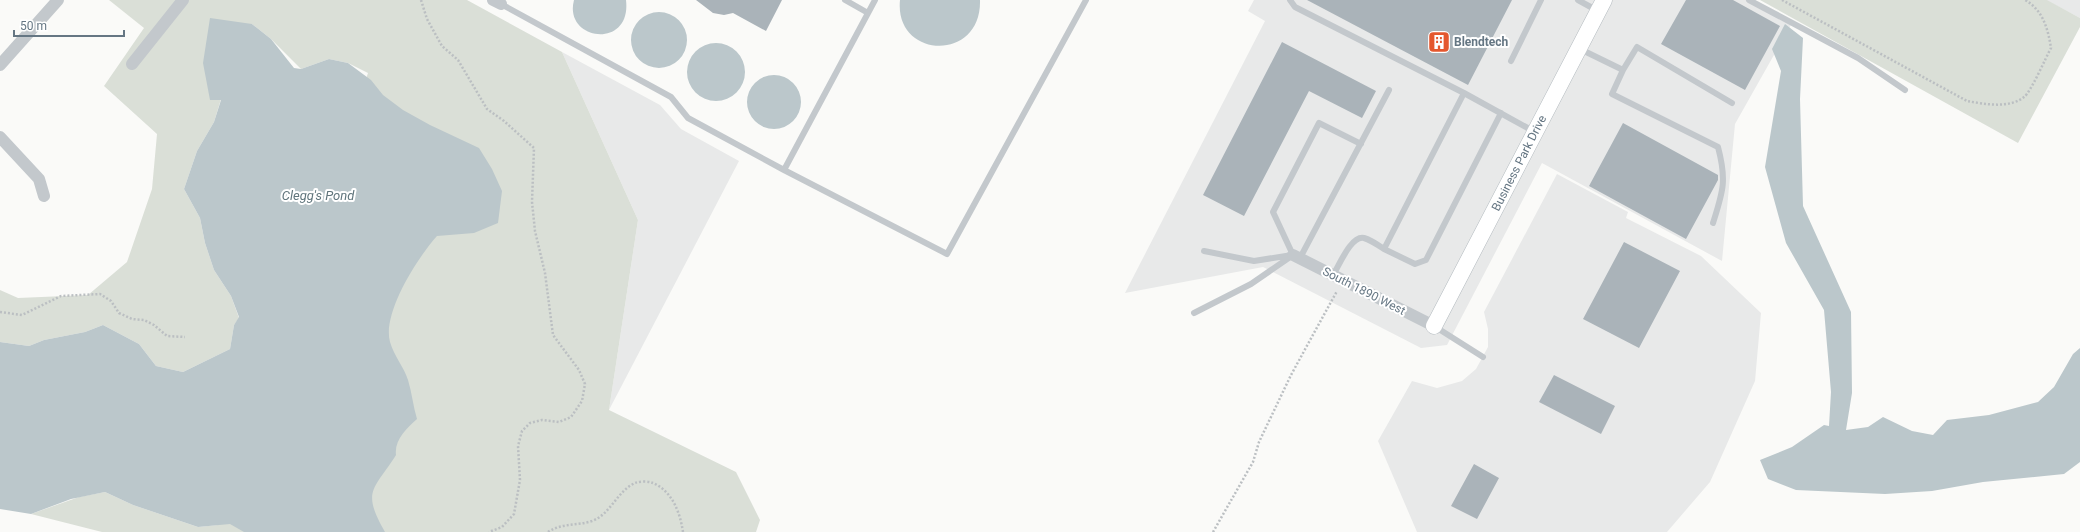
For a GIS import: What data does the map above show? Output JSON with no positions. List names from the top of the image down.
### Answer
{
  "streets": {
    "street": ["Business Park Drive", "South 1890 West"]
  },
  "crossings": [
    ["Business Park Drive", "South 1890 West"]
  ],
  "water": ["Clegg's Pond"],
  "places": {
    "building": ["Blendtech"]
  },
  "scale_bar": "50 m"
}
